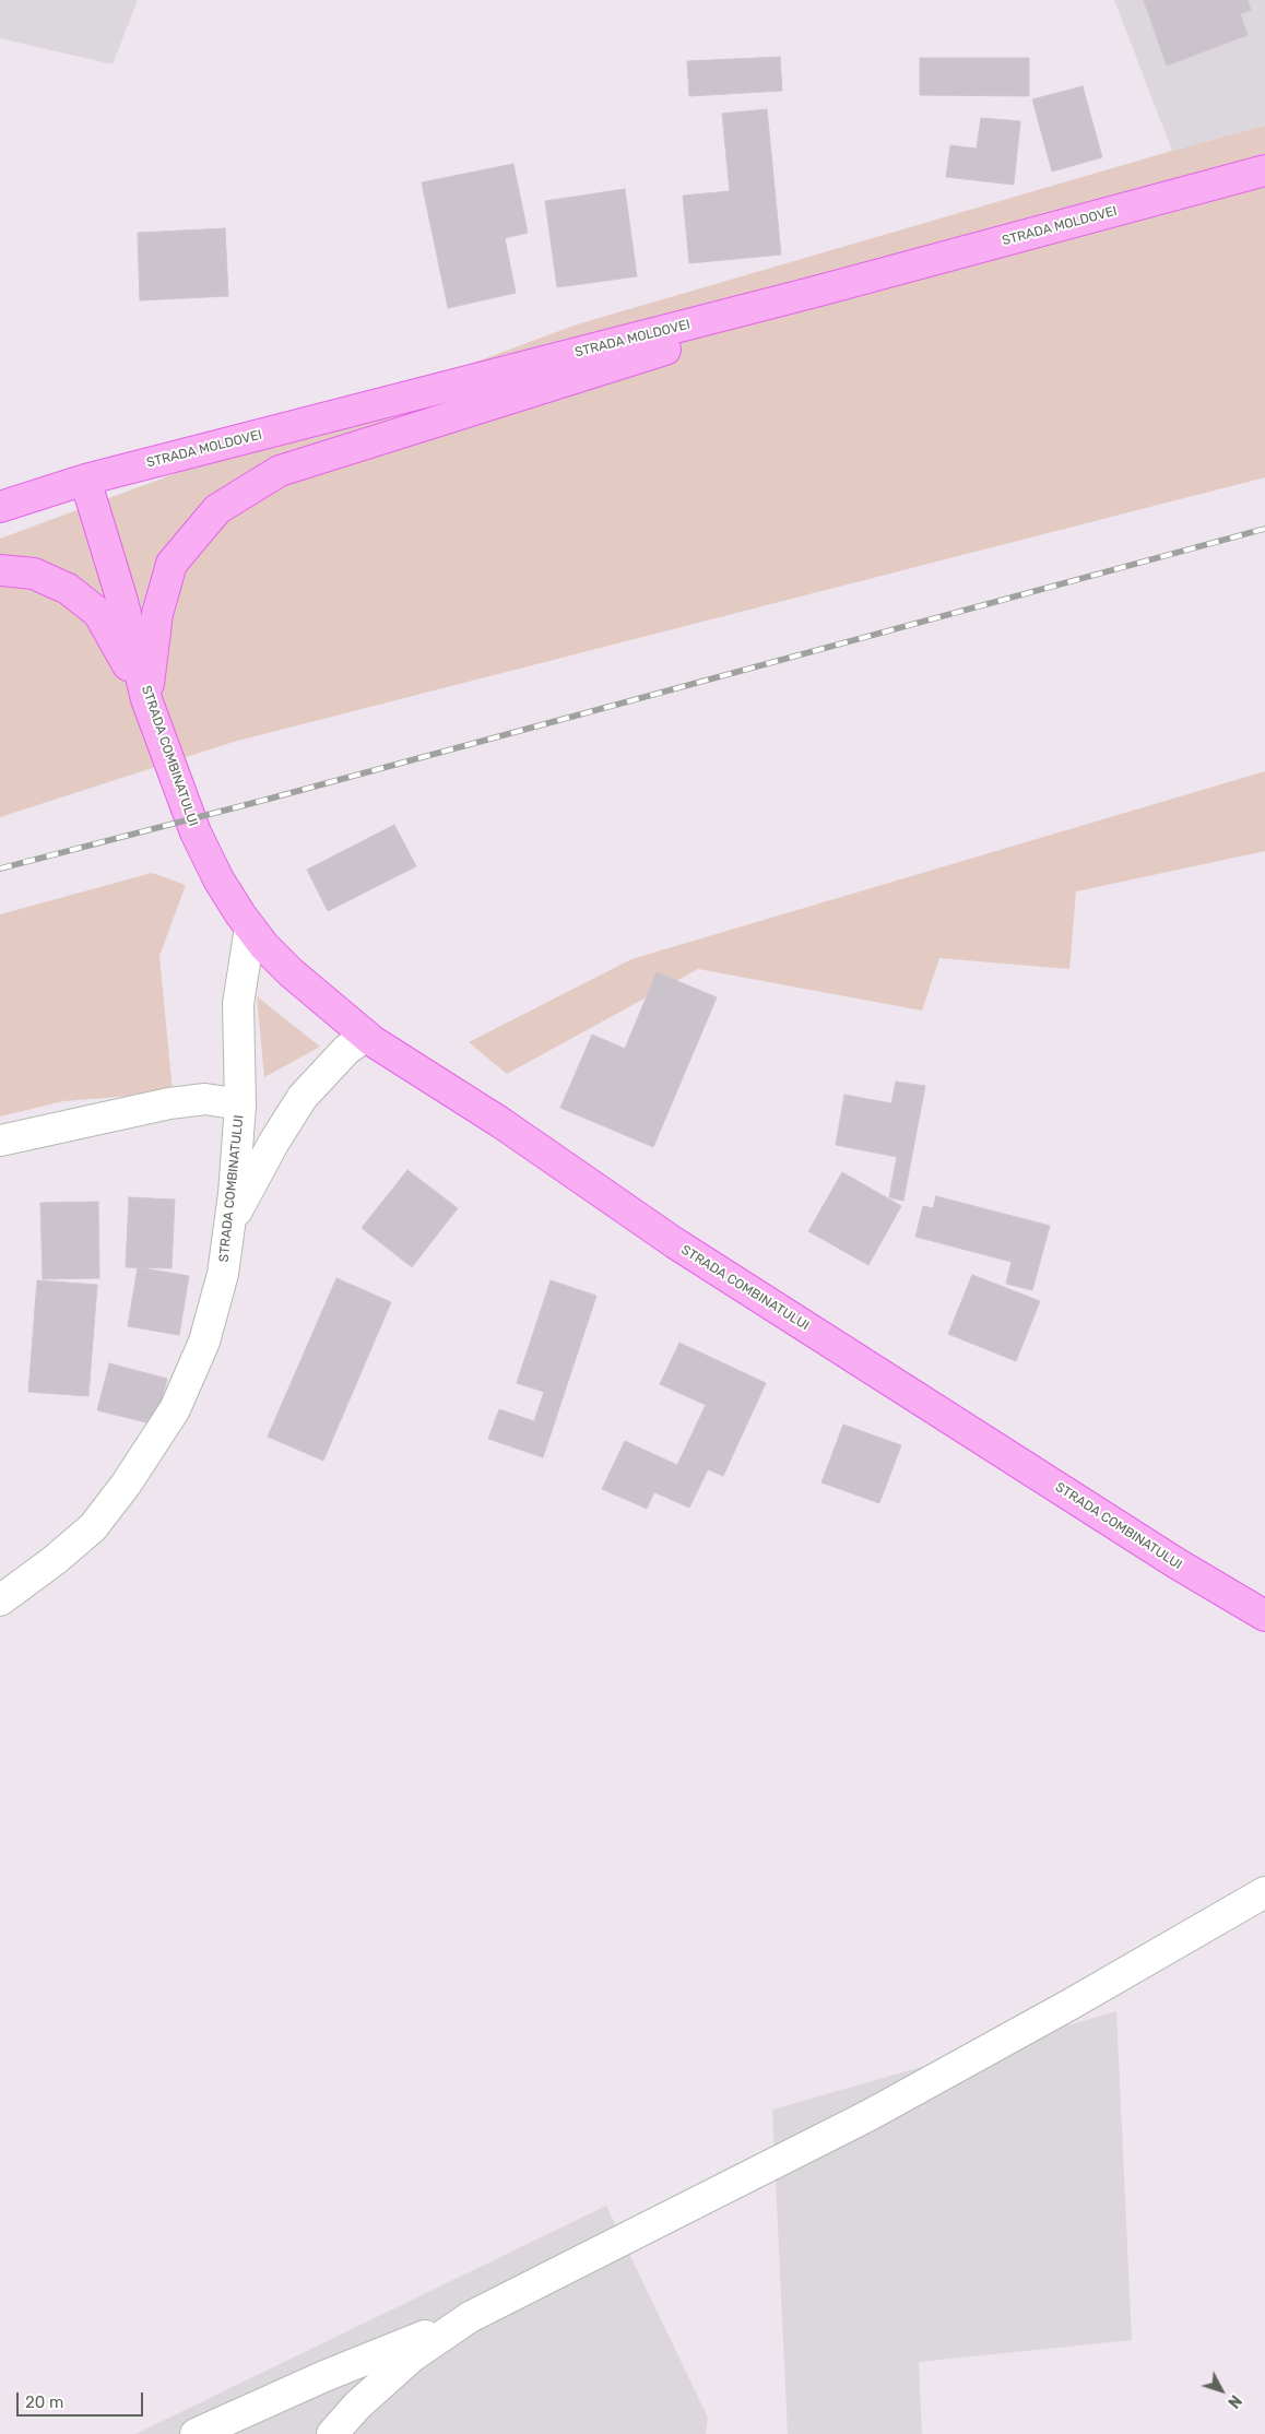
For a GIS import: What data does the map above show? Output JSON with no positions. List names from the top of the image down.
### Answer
{
  "streets": {
    "main road": ["STRADA MOLDOVEI", "STRADA COMBINATULUI"]
  },
  "crossings": [
    ["STRADA MOLDOVEI", "STRADA COMBINATULUI"]
  ],
  "scale_bar": "20 m",
  "north": "bottom right"
}
